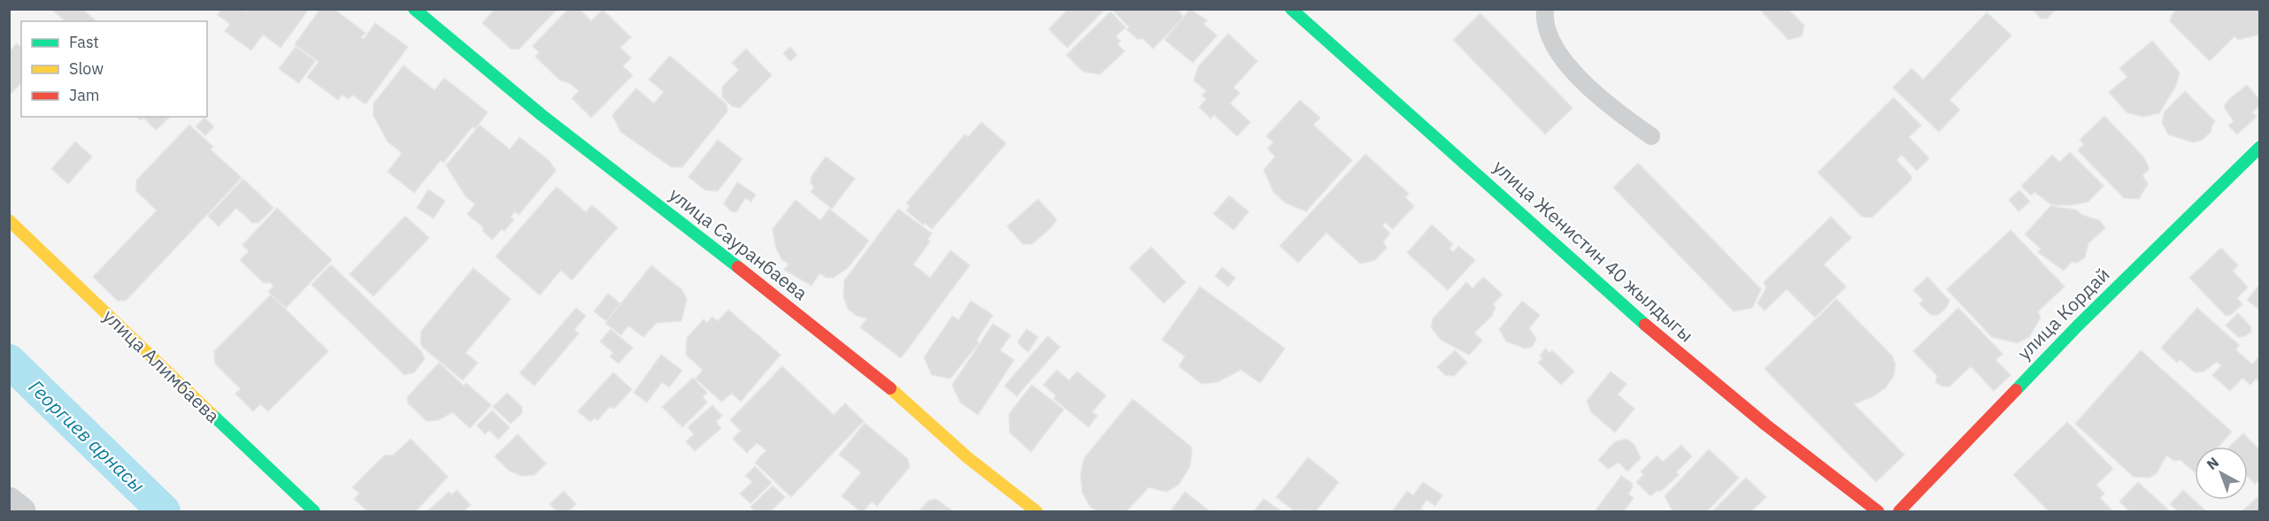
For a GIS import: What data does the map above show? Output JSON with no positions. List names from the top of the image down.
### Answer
{
  "streets": {
    "street": [
      "улица Сауранбаева",
      "улица Женистин 40 жылдыгы",
      "улица Кордай",
      "улица Алимбаева"
    ]
  },
  "water": ["Георгиев арнасы"],
  "legend": ["Fast", "Slow", "Jam"],
  "north": "top left"
}
